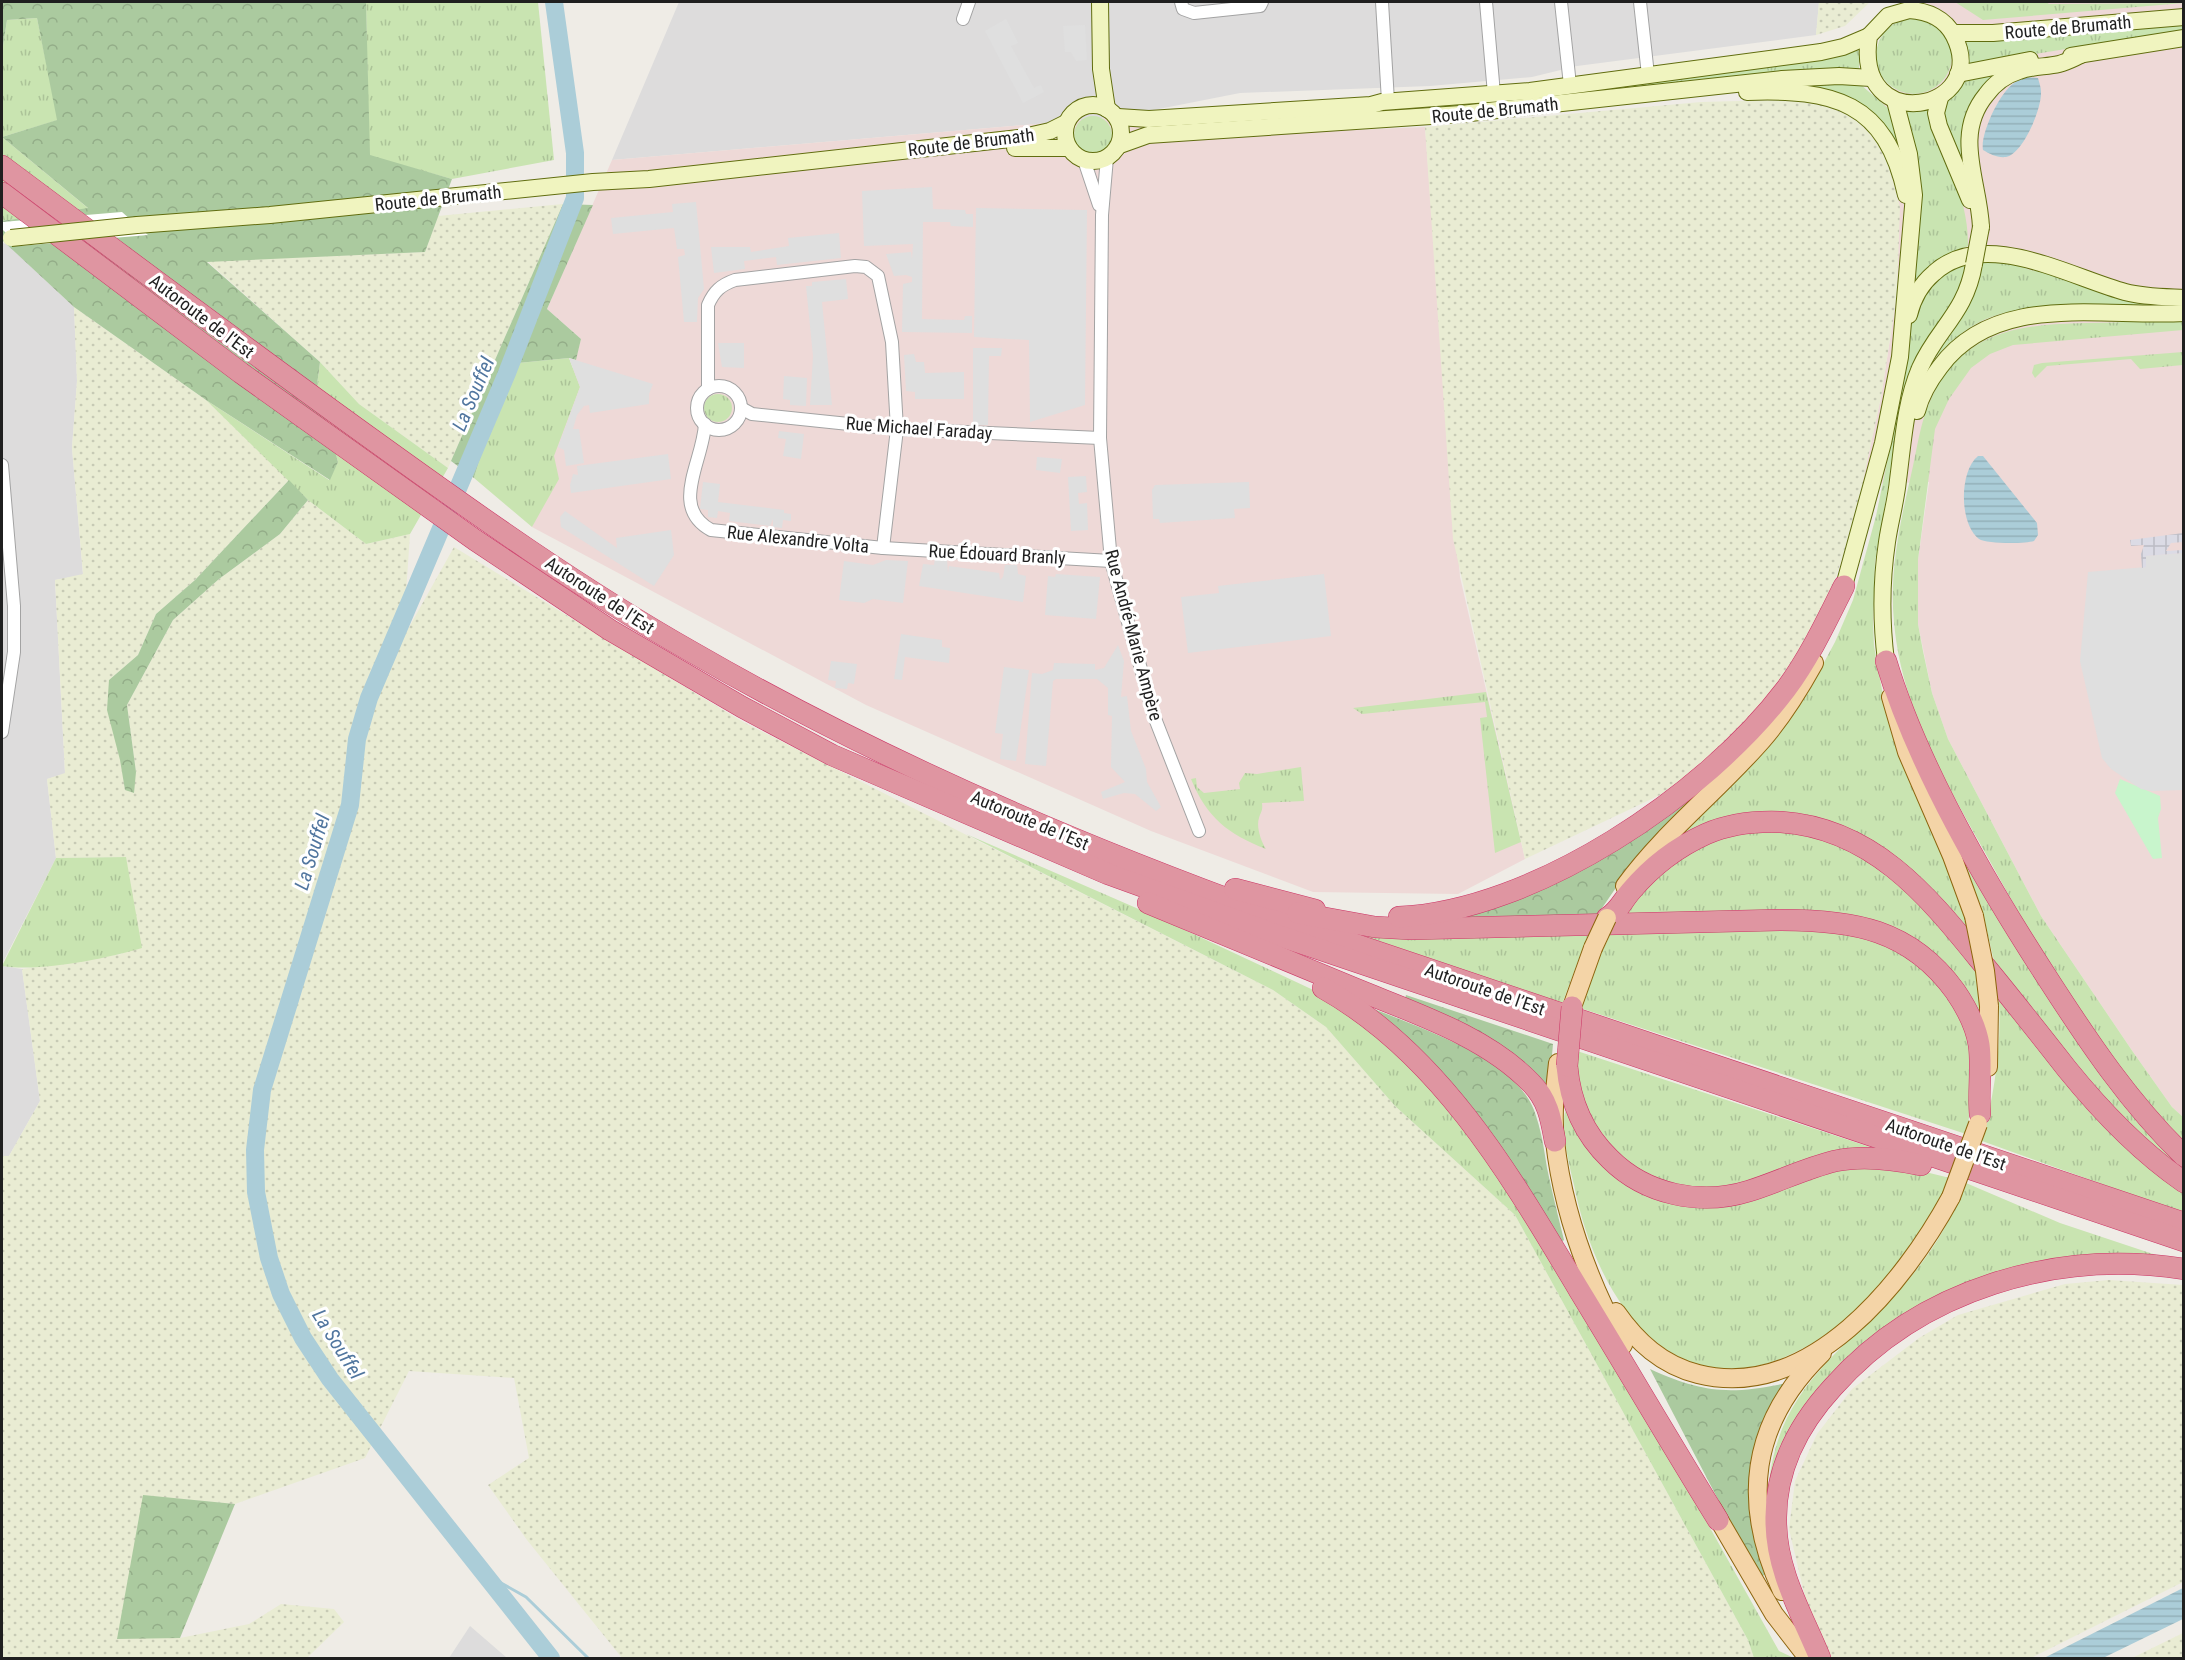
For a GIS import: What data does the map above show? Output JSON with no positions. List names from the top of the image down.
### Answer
{
  "streets": {
    "highway": ["Autoroute de l’Est"],
    "main road": ["Route de Brumath"],
    "street": [
      "Rue Michael Faraday",
      "Rue Alexandre Volta",
      "Rue Édouard Branly",
      "Rue André-Marie Ampère"
    ]
  },
  "crossings": [
    ["Route de Brumath", "Rue André-Marie Ampère"],
    ["Rue Michael Faraday", "Rue Alexandre Volta"],
    ["Rue Michael Faraday", "Rue André-Marie Ampère"],
    ["Rue Alexandre Volta", "Rue Édouard Branly"],
    ["Rue Édouard Branly", "Rue André-Marie Ampère"]
  ],
  "water": ["La Souffel"]
}
